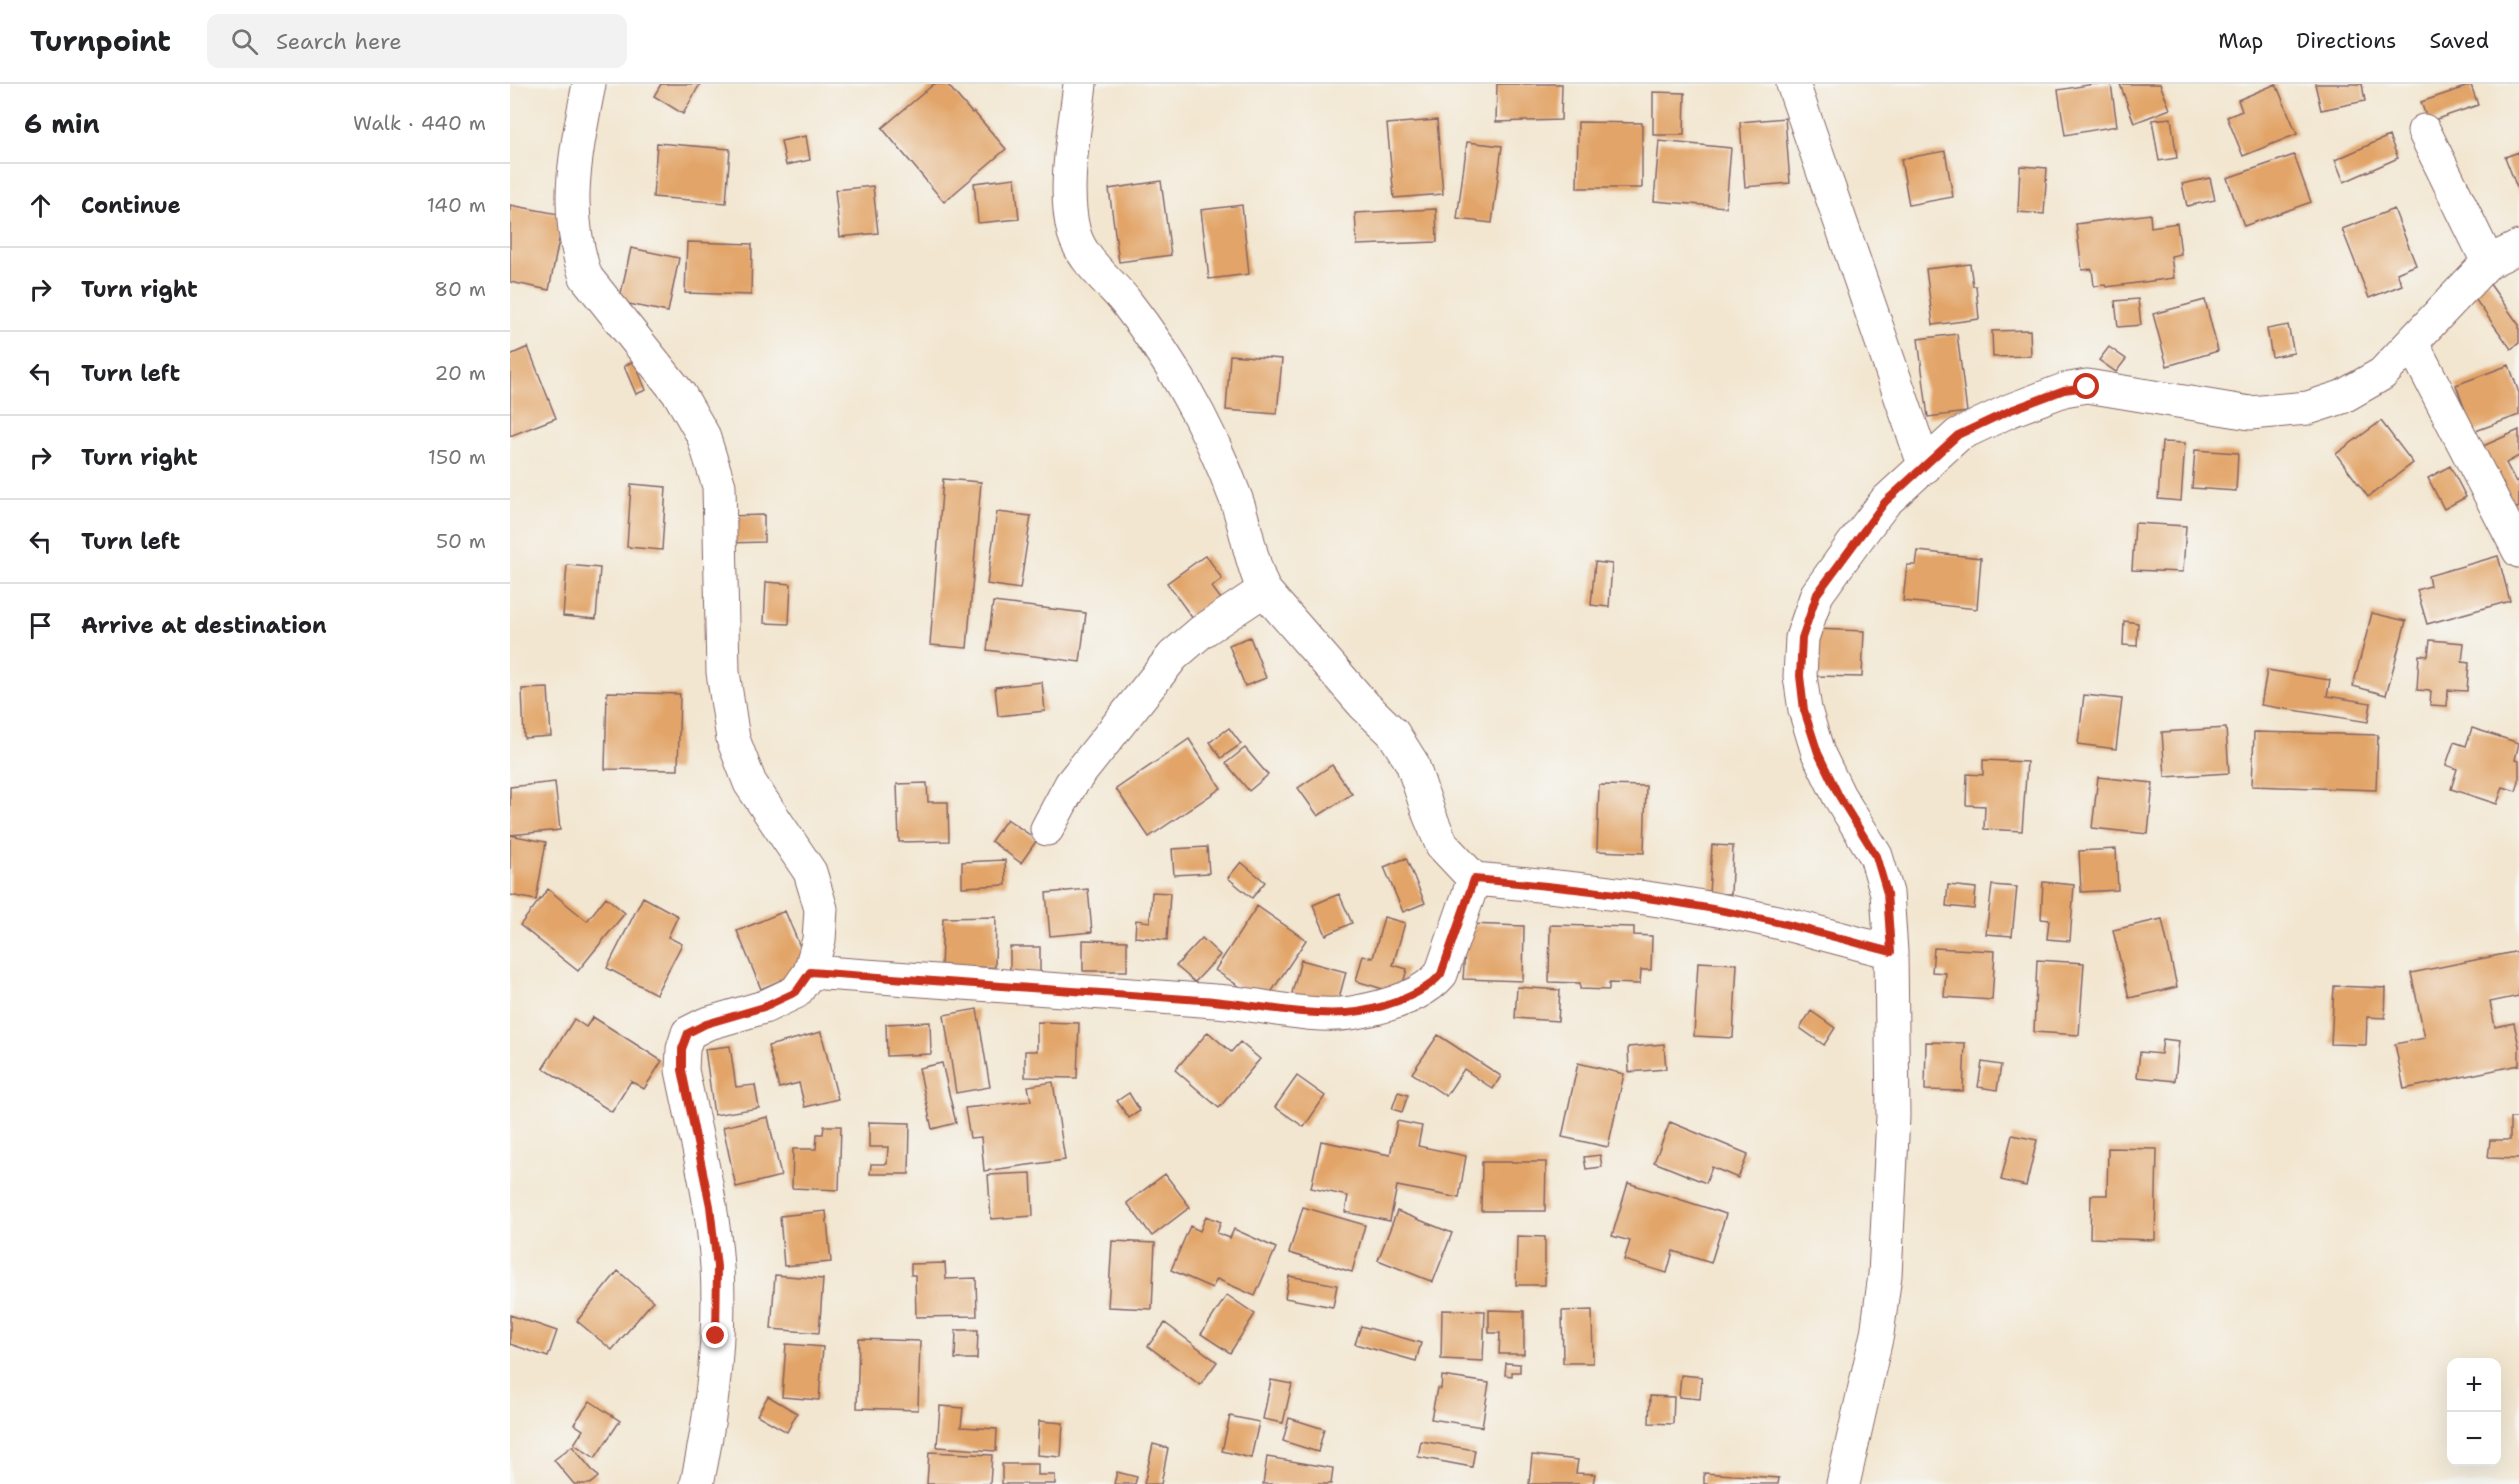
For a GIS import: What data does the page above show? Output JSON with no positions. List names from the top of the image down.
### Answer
{
  "page": {
    "header": "Turnpoint",
    "search": "Search here",
    "nav": ["Map", "Directions", "Saved"],
    "heading": ["6 min", "Walk · 440 m"],
    "list": [
      ["Continue", "140 m"],
      ["Turn right", "80 m"],
      ["Turn left", "20 m"],
      ["Turn right", "150 m"],
      ["Turn left", "50 m"],
      "Arrive at destination"
    ],
    "map_buttons": ["+", "−"]
  }
}
